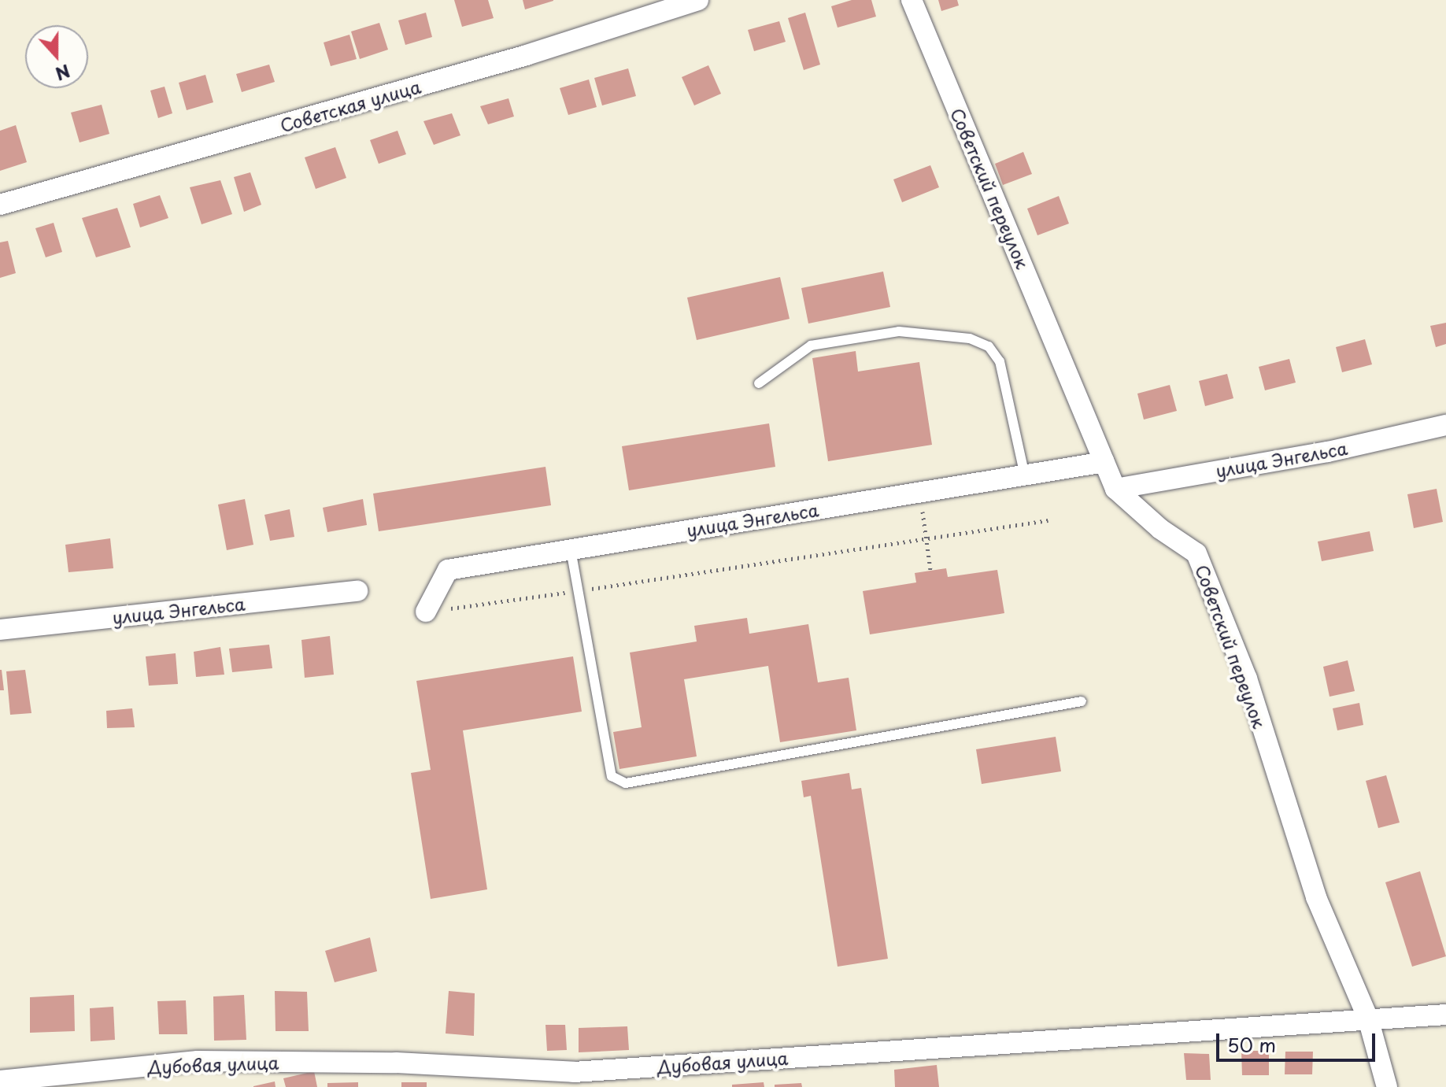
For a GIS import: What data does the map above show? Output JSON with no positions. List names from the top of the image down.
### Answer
{
  "streets": {
    "street": [
      "Советская улица",
      "Советский переулок",
      "улица Энгельса",
      "Дубовая улица"
    ]
  },
  "crossings": [
    ["Советский переулок", "улица Энгельса"],
    ["Советский переулок", "Дубовая улица"]
  ],
  "scale_bar": "50 m",
  "north": "bottom"
}
